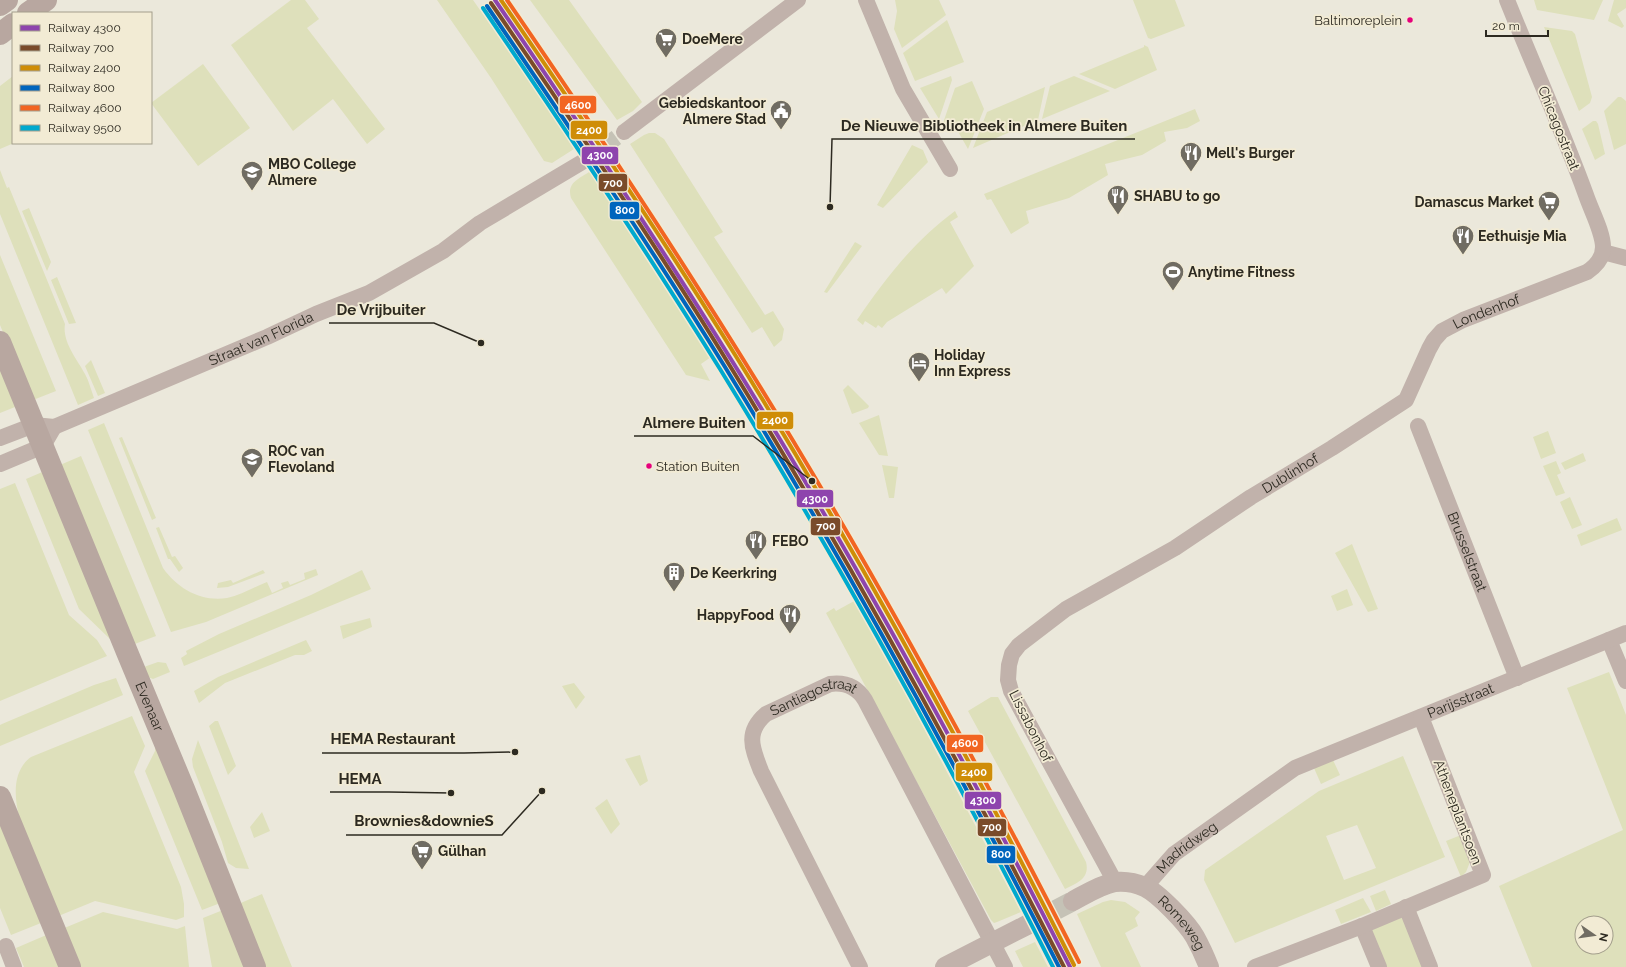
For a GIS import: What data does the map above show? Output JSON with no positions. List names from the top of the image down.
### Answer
{
  "streets": {
    "main road": ["Evenaar"],
    "street": [
      "Chicagostraat",
      "Londenhof",
      "Straat van Florida",
      "Dublinhof",
      "Brusselstraat",
      "Parijsstraat",
      "Santiagostraat",
      "Lissabonhof",
      "Atheneplantsoen",
      "Madridweg",
      "Romeweg"
    ]
  },
  "crossings": [
    ["Chicagostraat", "Londenhof"],
    ["Londenhof", "Dublinhof"],
    ["Straat van Florida", "Evenaar"],
    ["Dublinhof", "Lissabonhof"],
    ["Brusselstraat", "Parijsstraat"],
    ["Parijsstraat", "Atheneplantsoen"],
    ["Parijsstraat", "Madridweg"],
    ["Madridweg", "Romeweg"]
  ],
  "places": {
    "other": [
      "Baltimoreplein",
      "De Nieuwe Bibliotheek in Almere Buiten",
      "De Vrijbuiter",
      "Station Buiten",
      "Almere Buiten",
      "HEMA Restaurant",
      "Brownies&downieS",
      "HEMA"
    ],
    "supermarket": ["DoeMere", "Damascus Market", "Gülhan"],
    "public building": ["Gebiedskantoor Almere Stad"],
    "restaurant": [
      "Mell's Burger",
      "SHABU to go",
      "Eethuisje Mia",
      "FEBO",
      "HappyFood"
    ],
    "school or university": ["MBO College Almere", "ROC van Flevoland"],
    "sports": ["Anytime Fitness"],
    "hotel": ["Holiday Inn Express"],
    "building": ["De Keerkring"]
  },
  "lines": [
    "rail line 4300",
    "rail line 2400",
    "rail line 4600",
    "rail line 700",
    "rail line 800",
    "rail line 9500"
  ],
  "legend": [
    "Railway 4300",
    "Railway 700",
    "Railway 2400",
    "Railway 800",
    "Railway 4600",
    "Railway 9500"
  ],
  "scale_bar": "20 m",
  "north": "right"
}
